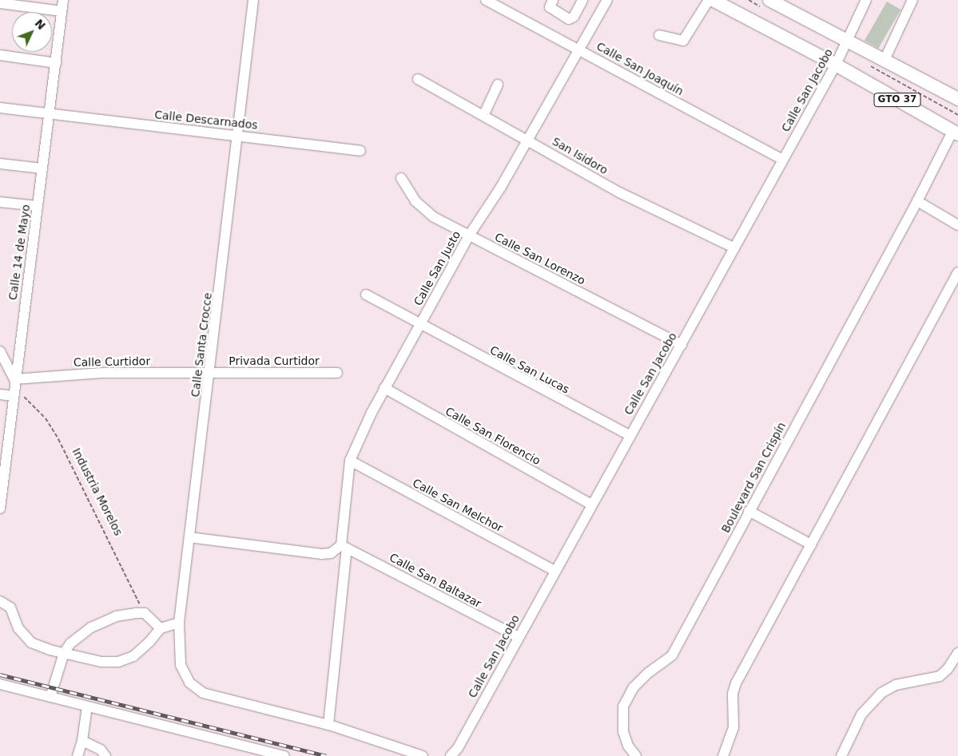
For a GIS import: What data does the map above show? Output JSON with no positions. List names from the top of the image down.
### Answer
{
  "streets": {
    "main road": ["GTO 37"],
    "street": [
      "Calle San Joaquín",
      "Calle San Jacobo",
      "Calle Descarnados",
      "San Isidoro",
      "Calle 14 de Mayo",
      "Calle San Lorenzo",
      "Calle San Justo",
      "Calle Santa Crocce",
      "Privada Curtidor",
      "Calle Curtidor",
      "Calle San Lucas",
      "Calle San Florencio",
      "Boulevard San Crispín",
      "Calle San Melchor",
      "Calle San Baltazar"
    ],
    "path": ["Industria Morelos"]
  },
  "crossings": [
    ["Calle San Joaquín", "Calle San Jacobo"],
    ["Calle San Joaquín", "Calle San Justo"],
    ["Calle San Jacobo", "GTO 37"],
    ["Calle San Jacobo", "San Isidoro"],
    ["Calle San Jacobo", "Calle San Lorenzo"],
    ["Calle San Jacobo", "Calle San Lucas"],
    ["Calle San Jacobo", "Calle San Florencio"],
    ["Calle San Jacobo", "Calle San Melchor"],
    ["Calle San Jacobo", "Calle San Baltazar"],
    ["GTO 37", "Boulevard San Crispín"],
    ["Calle Descarnados", "Calle 14 de Mayo"],
    ["Calle Descarnados", "Calle Santa Crocce"],
    ["San Isidoro", "Calle San Justo"],
    ["Calle 14 de Mayo", "Calle Curtidor"],
    ["Calle 14 de Mayo", "Industria Morelos"],
    ["Calle San Lorenzo", "Calle San Justo"],
    ["Calle San Justo", "Calle Santa Crocce"],
    ["Calle San Justo", "Calle San Lucas"],
    ["Calle San Justo", "Calle San Florencio"],
    ["Calle San Justo", "Calle San Melchor"],
    ["Calle San Justo", "Calle San Baltazar"],
    ["Calle Santa Crocce", "Privada Curtidor"],
    ["Calle Santa Crocce", "Calle Curtidor"],
    ["Privada Curtidor", "Calle Curtidor"],
    ["Calle Curtidor", "Industria Morelos"]
  ],
  "north": "top right"
}
